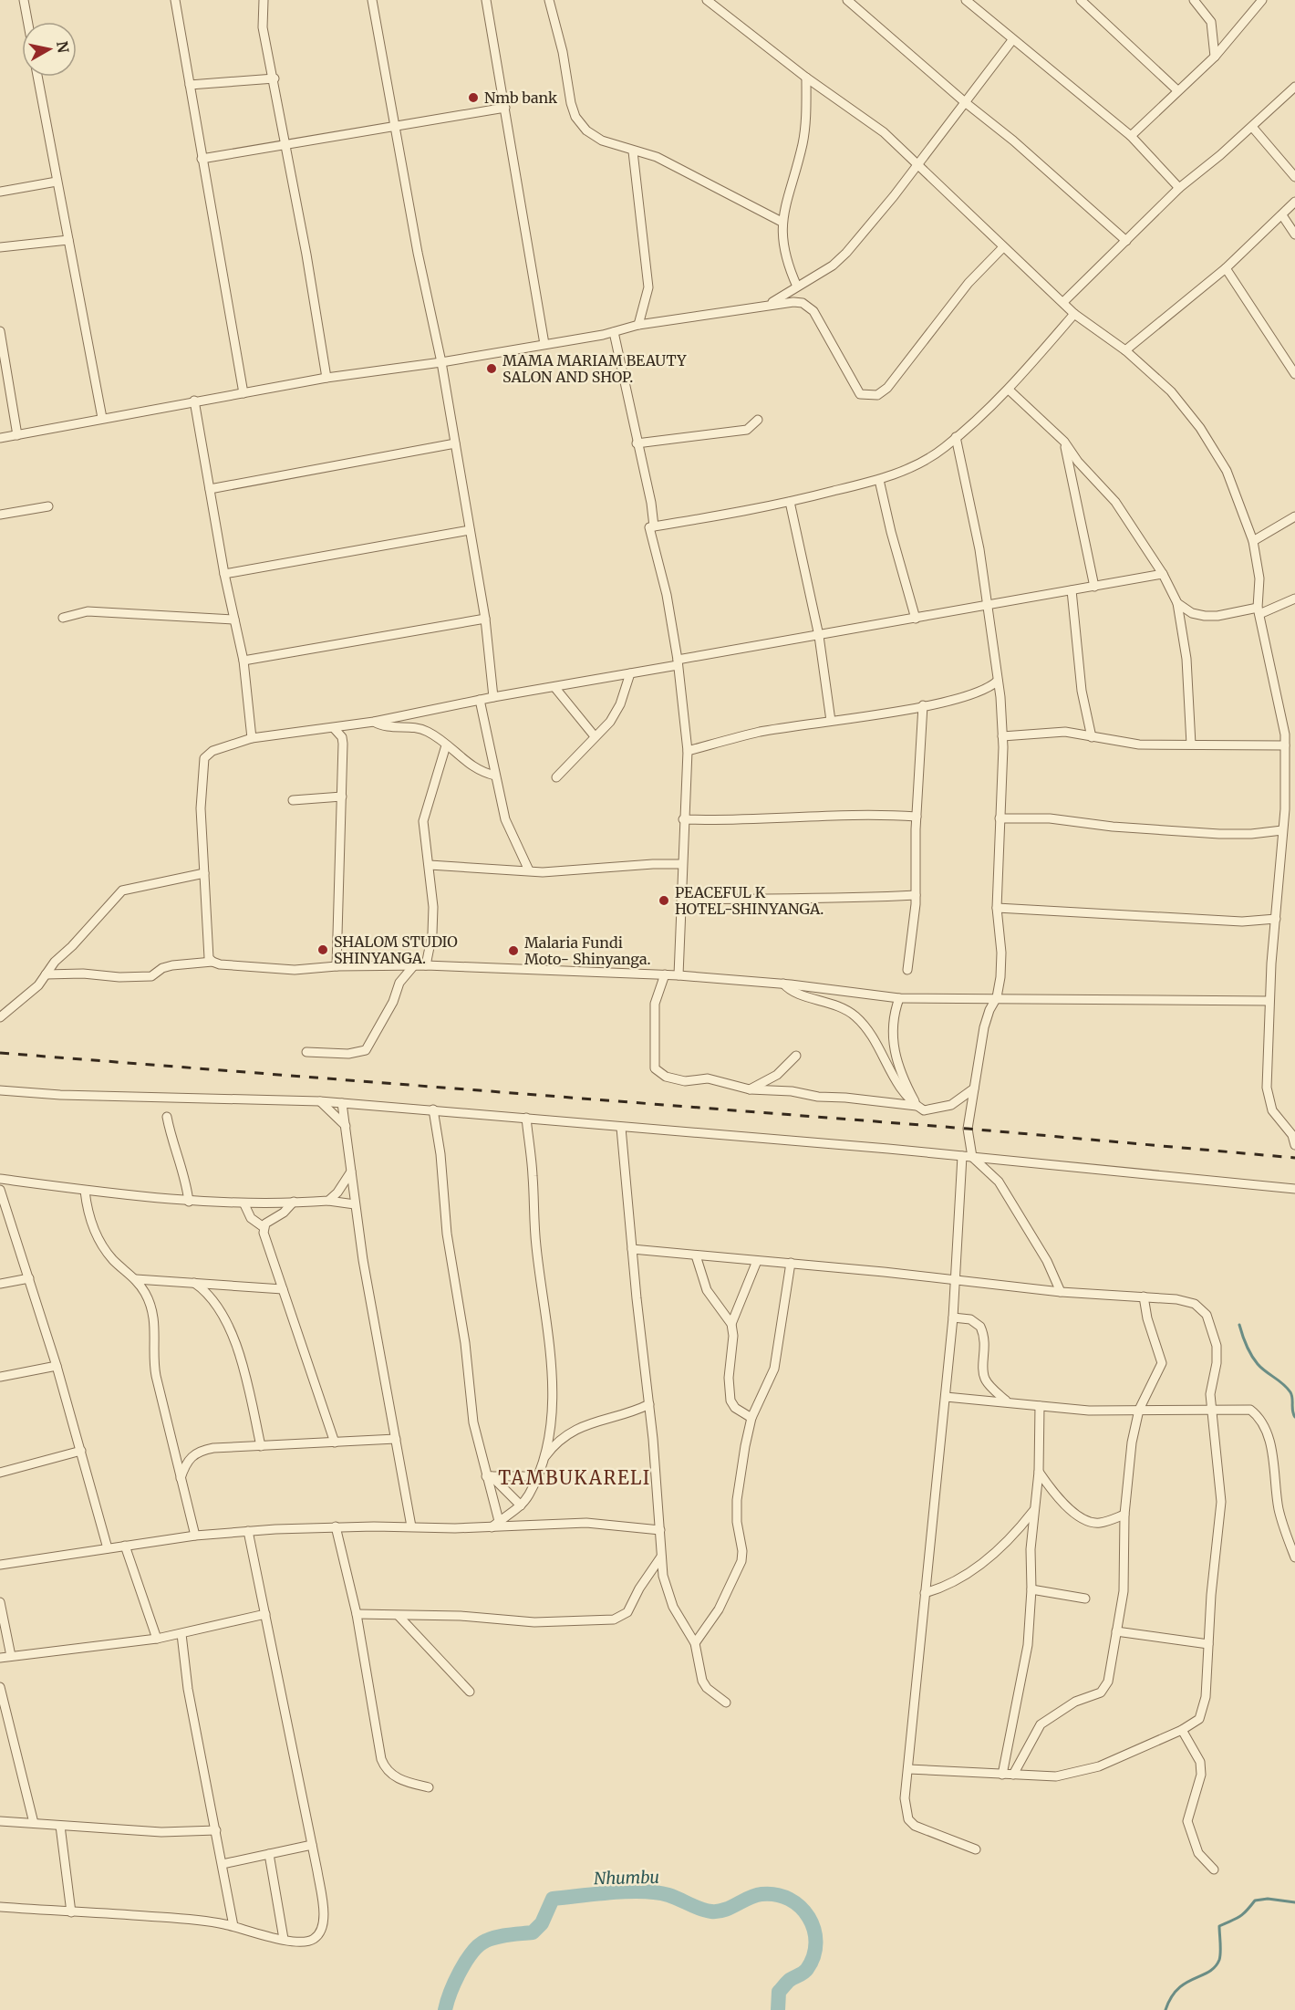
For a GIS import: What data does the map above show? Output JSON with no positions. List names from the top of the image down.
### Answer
{
  "districts": ["TAMBUKARELI"],
  "water": ["Nhumbu"],
  "places": [
    "Nmb bank",
    "MAMA MARIAM BEAUTY SALON AND SHOP.",
    "PEACEFUL K HOTEL-SHINYANGA.",
    "SHALOM STUDIO SHINYANGA.",
    "Malaria Fundi Moto- Shinyanga."
  ],
  "north": "right"
}
